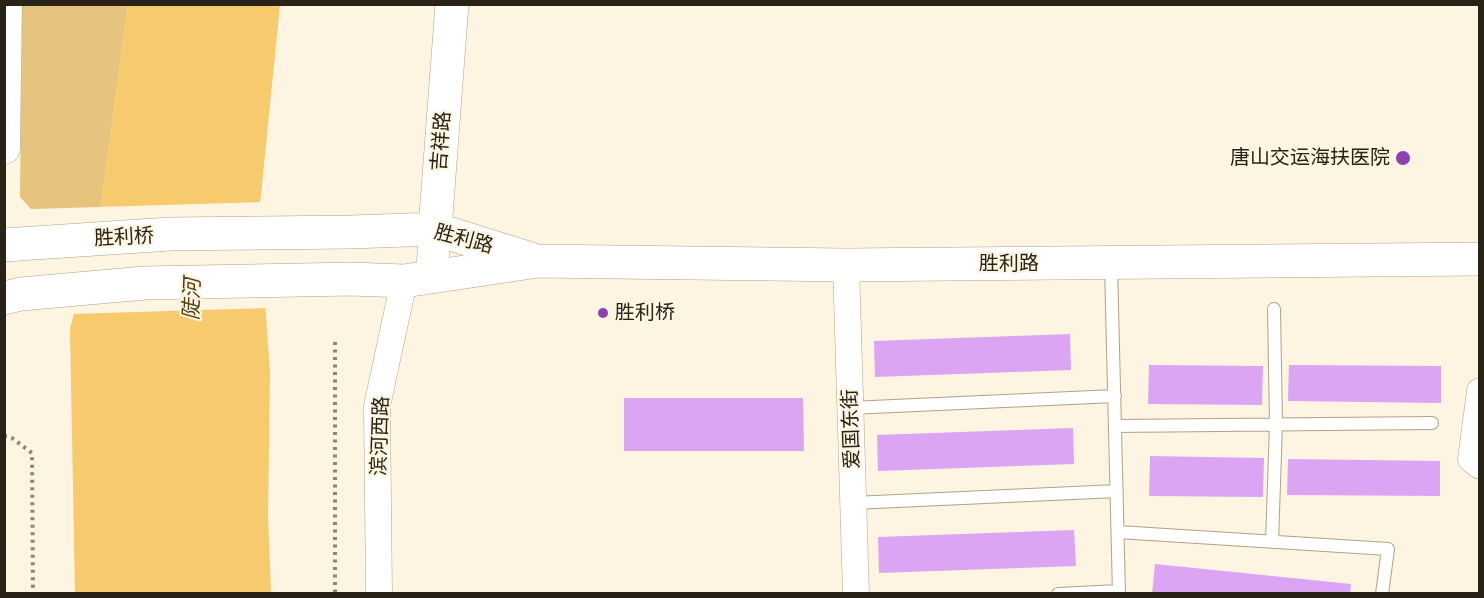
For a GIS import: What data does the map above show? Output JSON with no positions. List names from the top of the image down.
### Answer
{
  "streets": {
    "main road": ["吉祥路", "胜利桥", "胜利路"],
    "street": ["爱国东街", "滨河西路"]
  },
  "crossings": [
    ["吉祥路", "胜利路"],
    ["吉祥路", "滨河西路"],
    ["胜利桥", "胜利路"],
    ["胜利路", "爱国东街"],
    ["胜利路", "滨河西路"]
  ],
  "water": ["陡河"],
  "places": ["唐山交运海扶医院", "胜利桥"]
}
